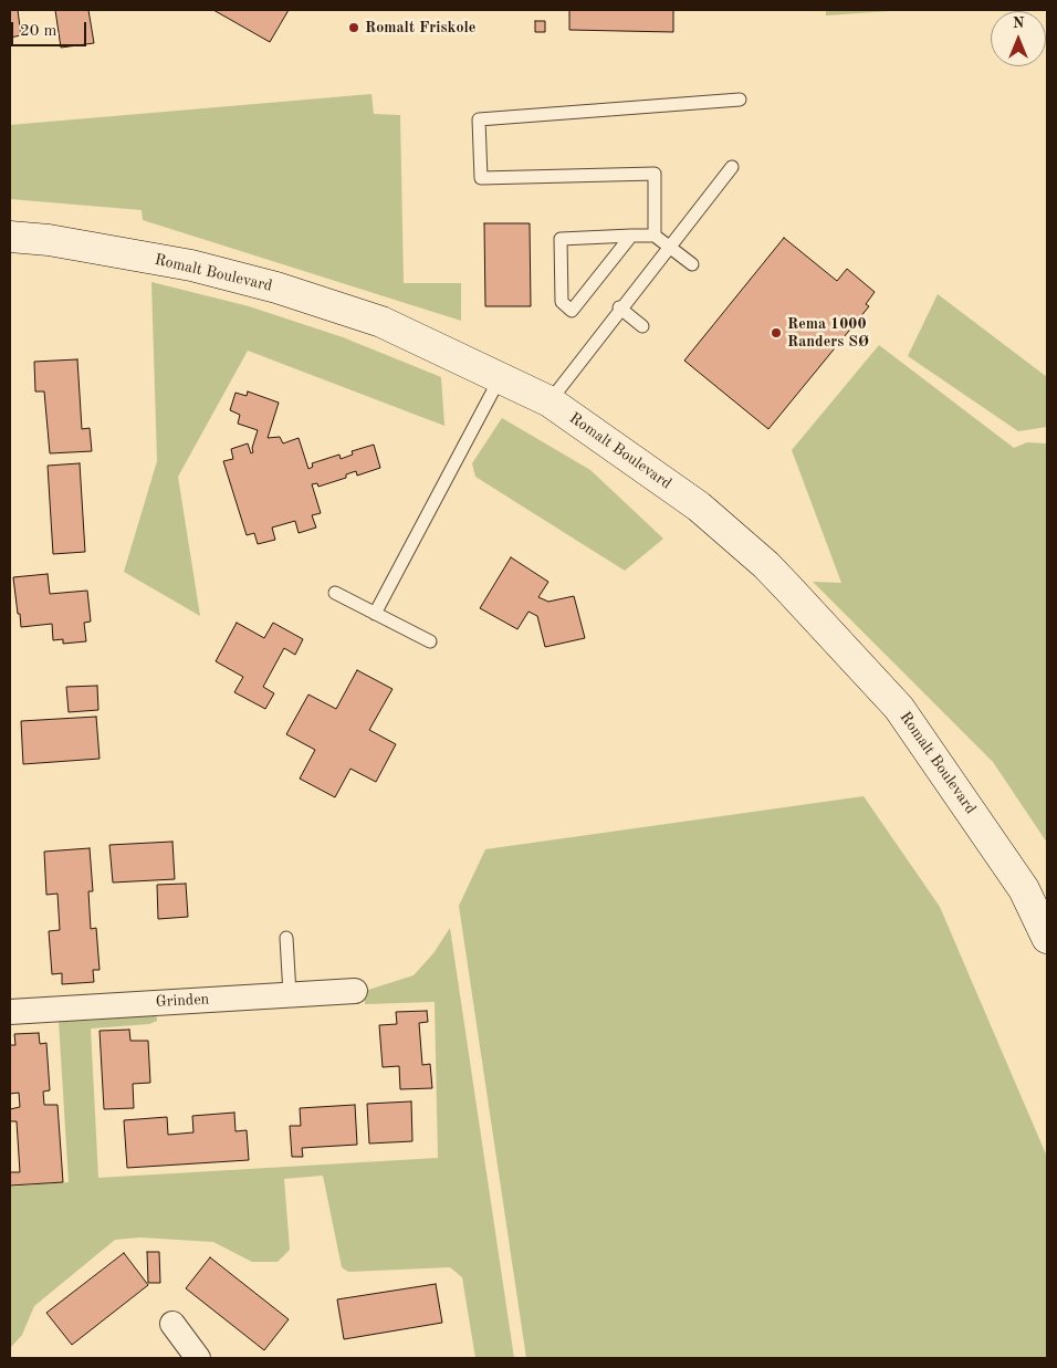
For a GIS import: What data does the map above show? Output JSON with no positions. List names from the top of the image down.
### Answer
{
  "streets": {
    "street": ["Romalt Boulevard", "Grinden"]
  },
  "places": ["Romalt Friskole", "Rema 1000 Randers SØ"],
  "scale_bar": "20 m",
  "north": "top"
}
